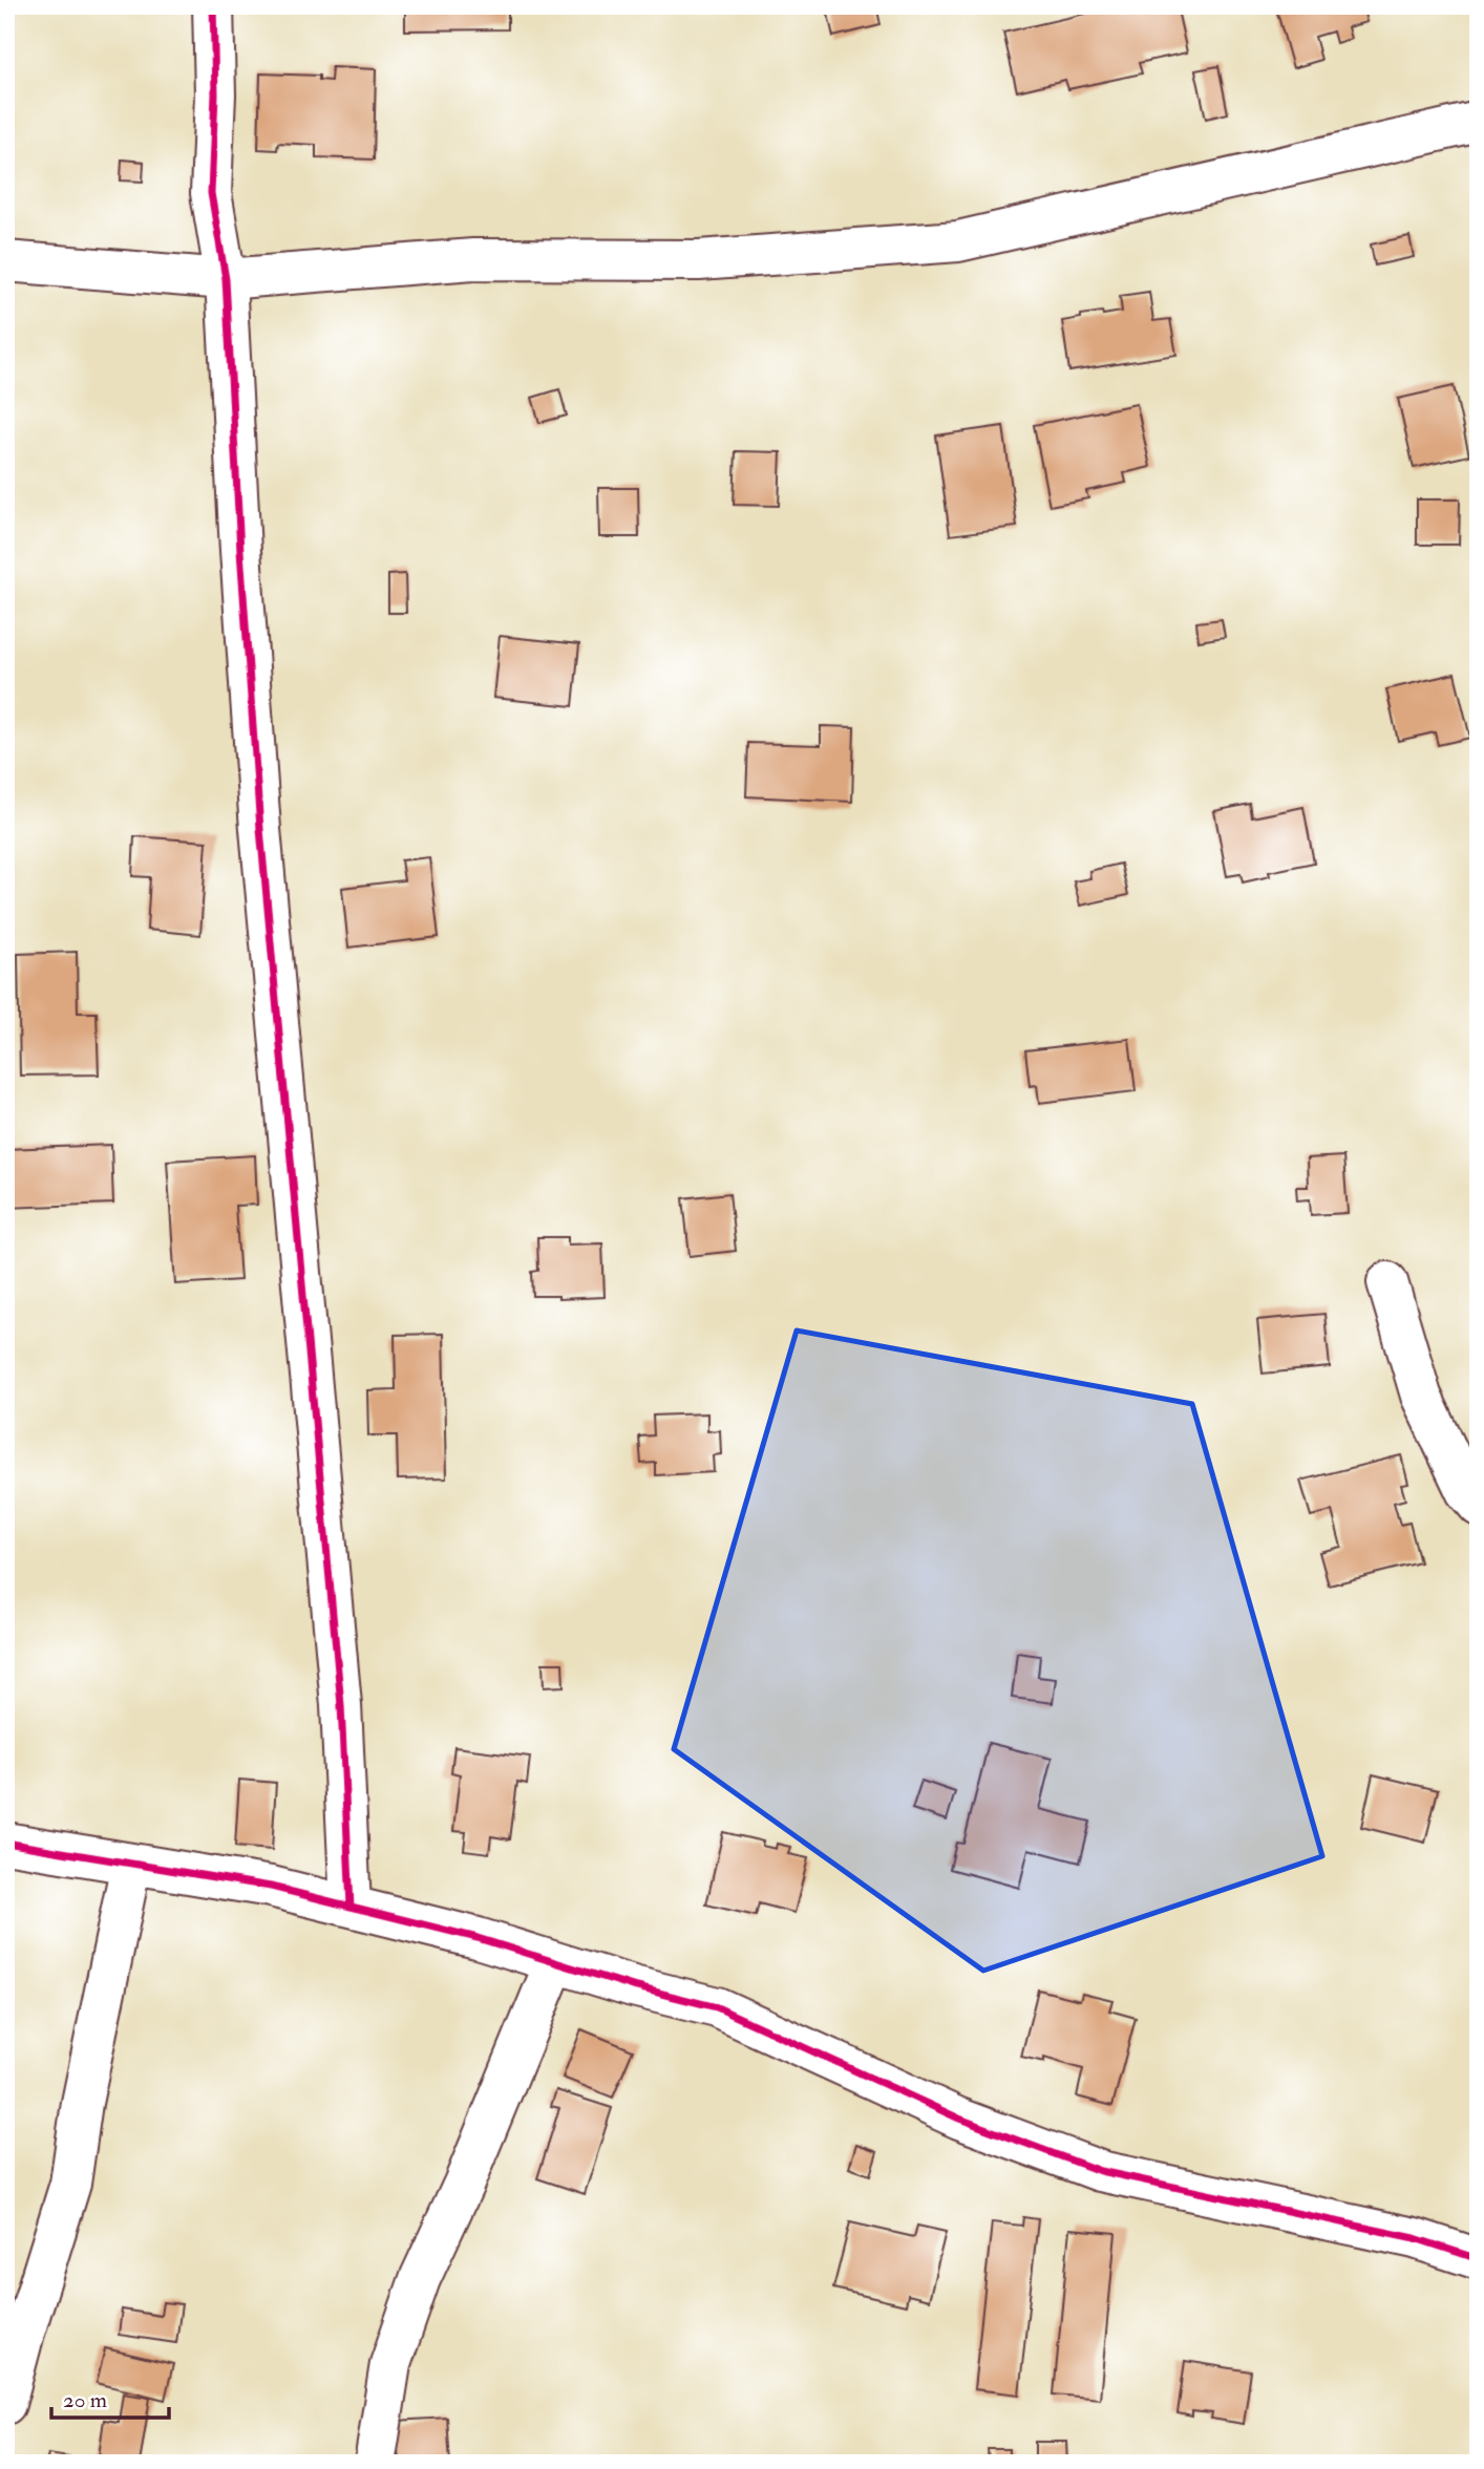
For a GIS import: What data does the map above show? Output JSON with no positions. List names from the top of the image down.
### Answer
{
  "scale_bar": "20 m"
}
